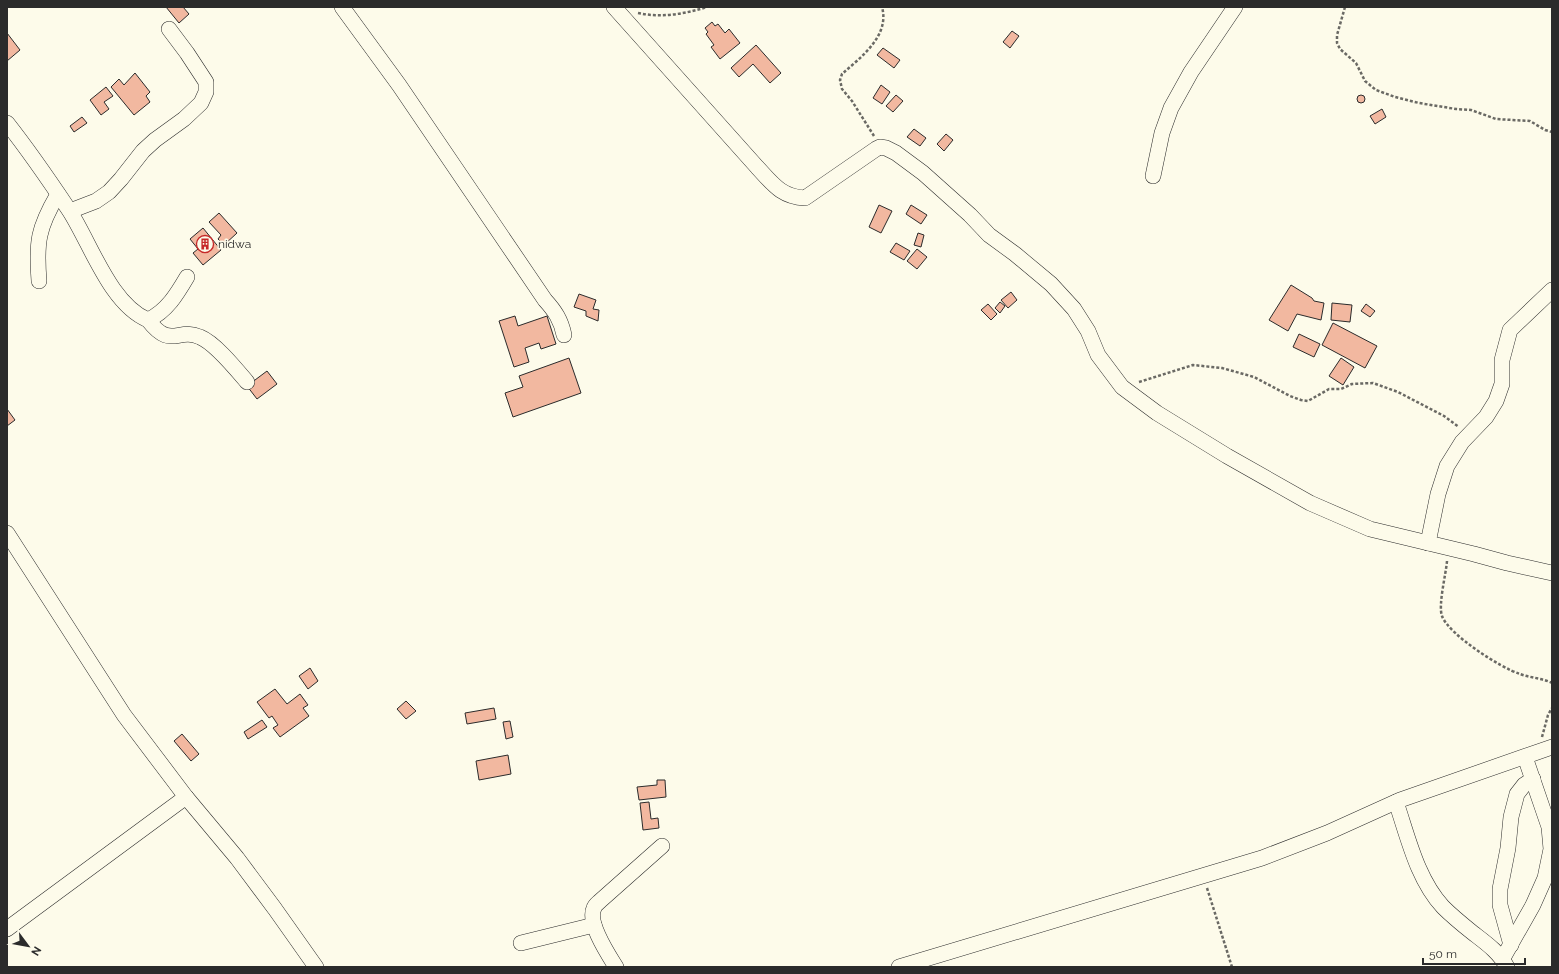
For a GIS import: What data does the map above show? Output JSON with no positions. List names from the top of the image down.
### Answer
{
  "places": {
    "building": ["nidwa"]
  },
  "scale_bar": "50 m",
  "north": "bottom right"
}
